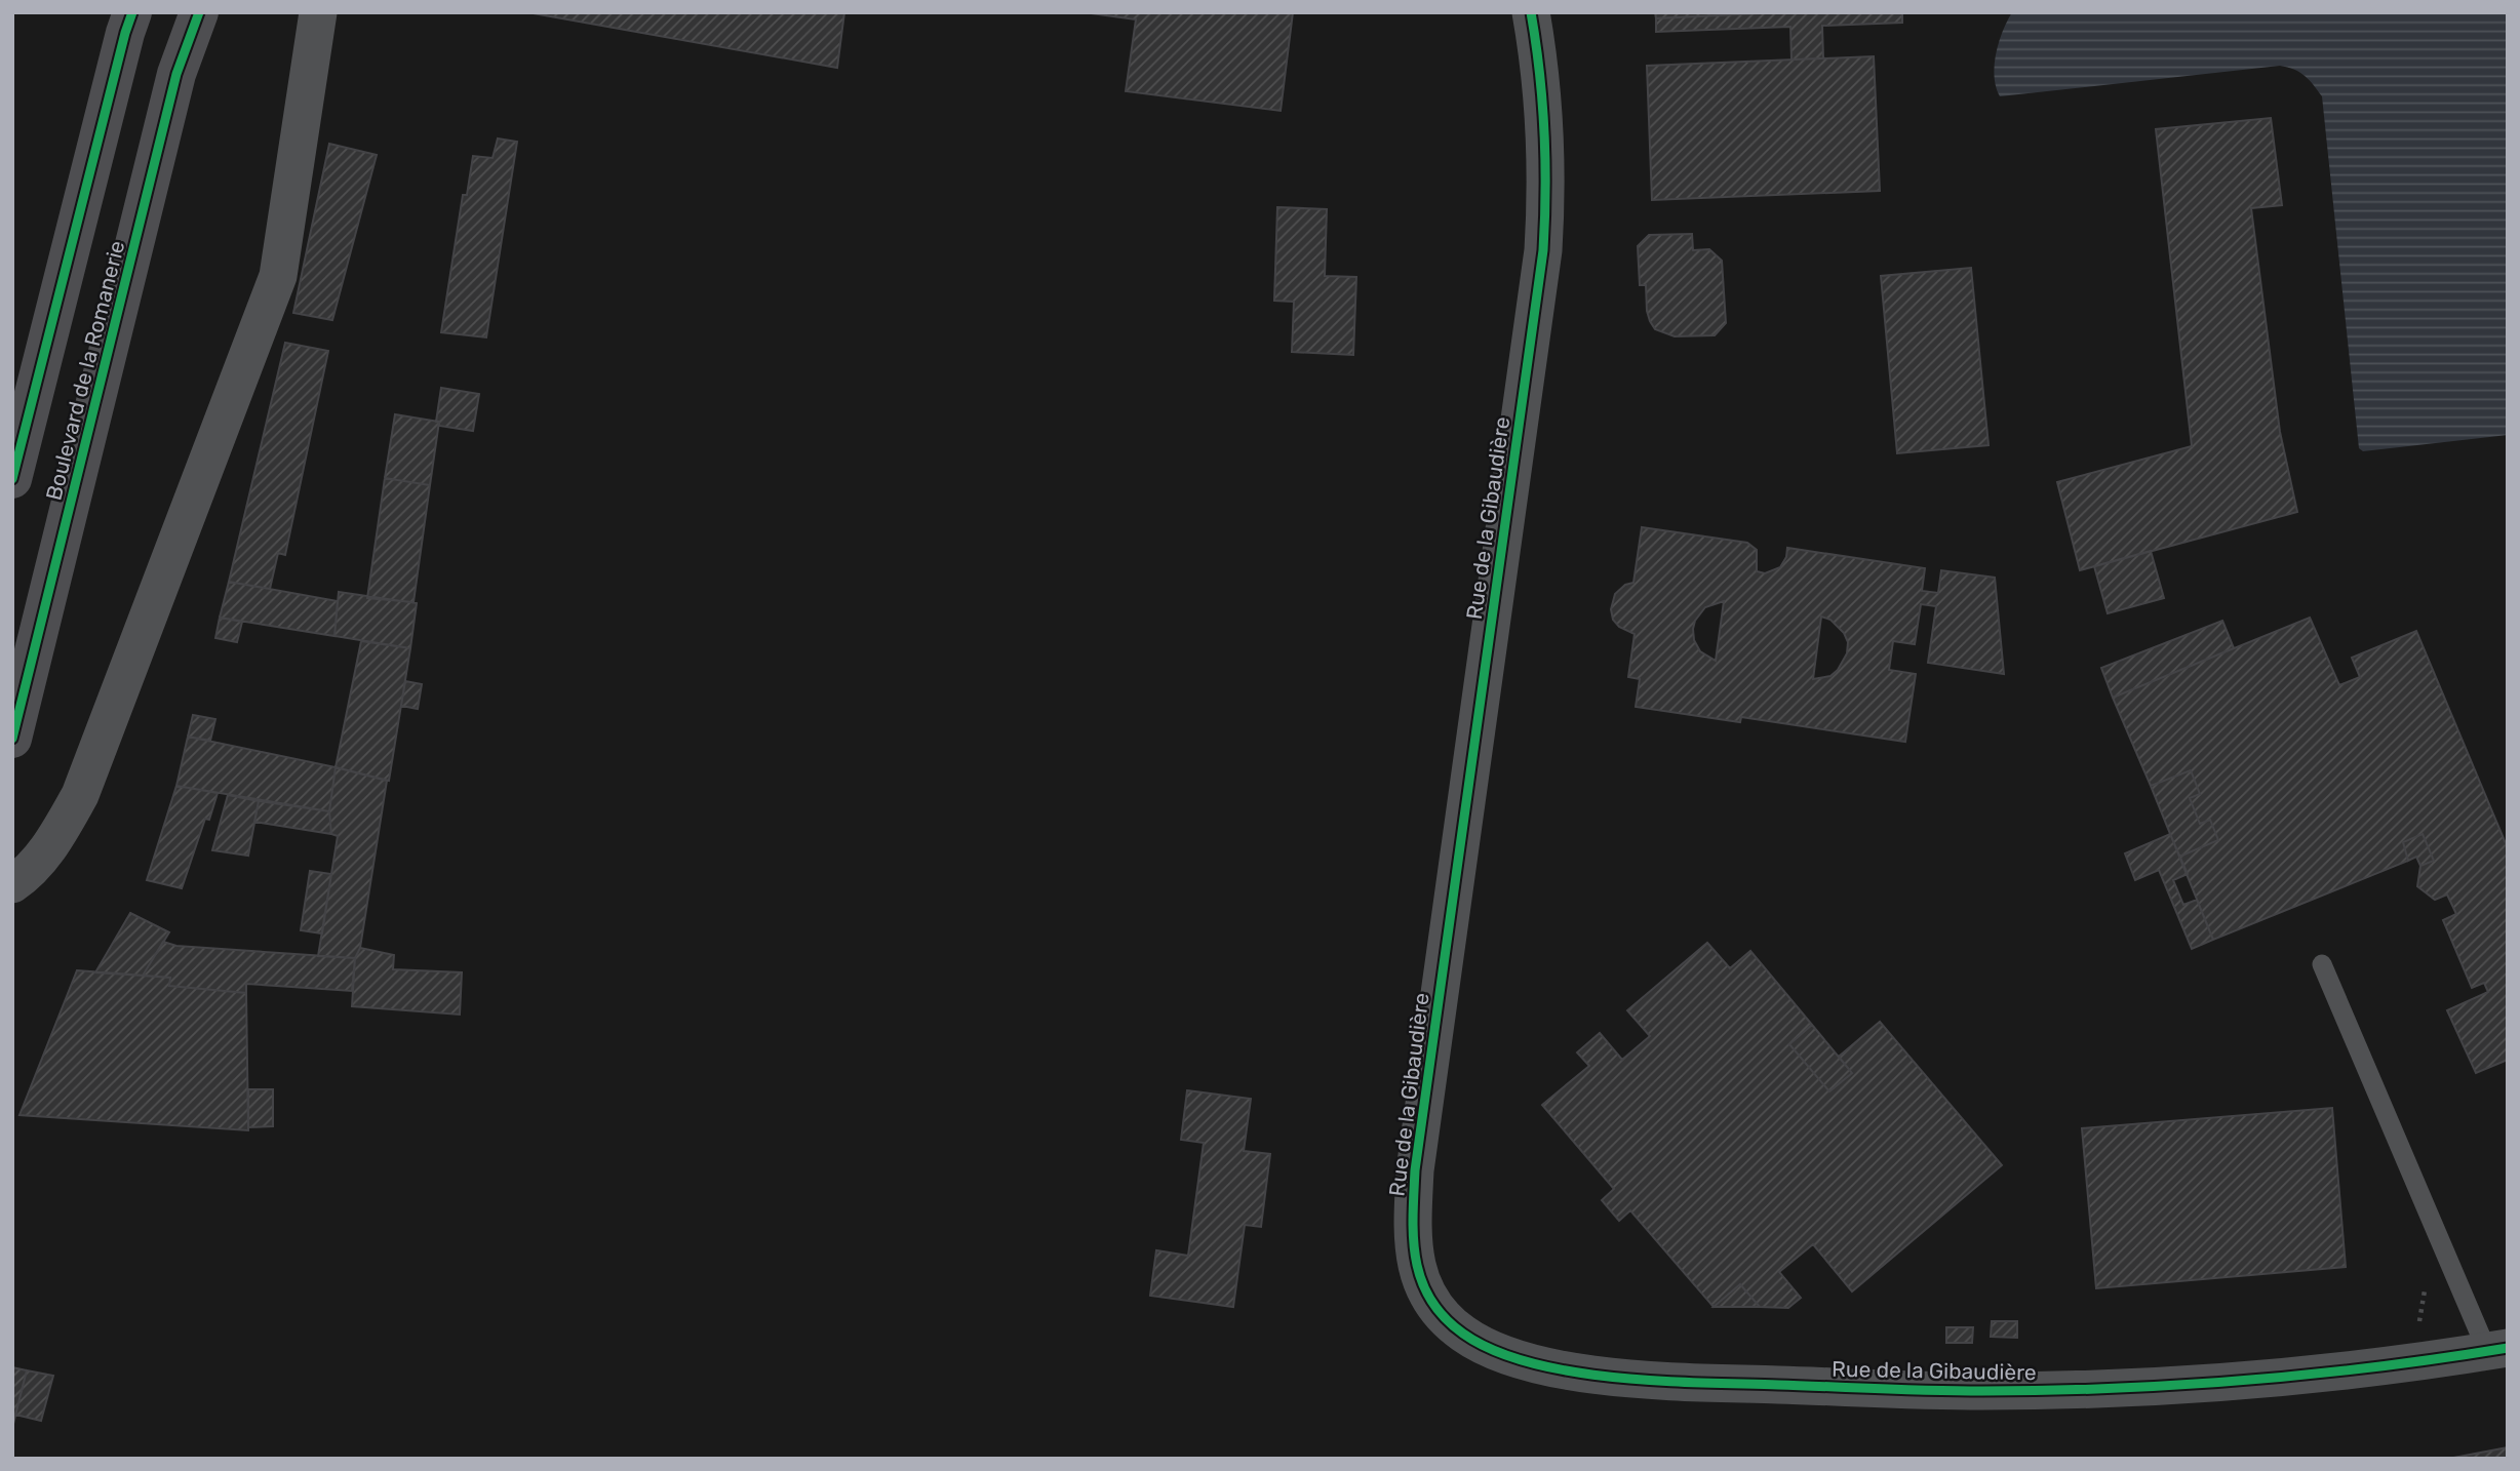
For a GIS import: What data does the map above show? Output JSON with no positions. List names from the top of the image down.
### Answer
{
  "streets": {
    "street": ["Boulevard de la Romanerie", "Rue de la Gibaudière"]
  }
}
